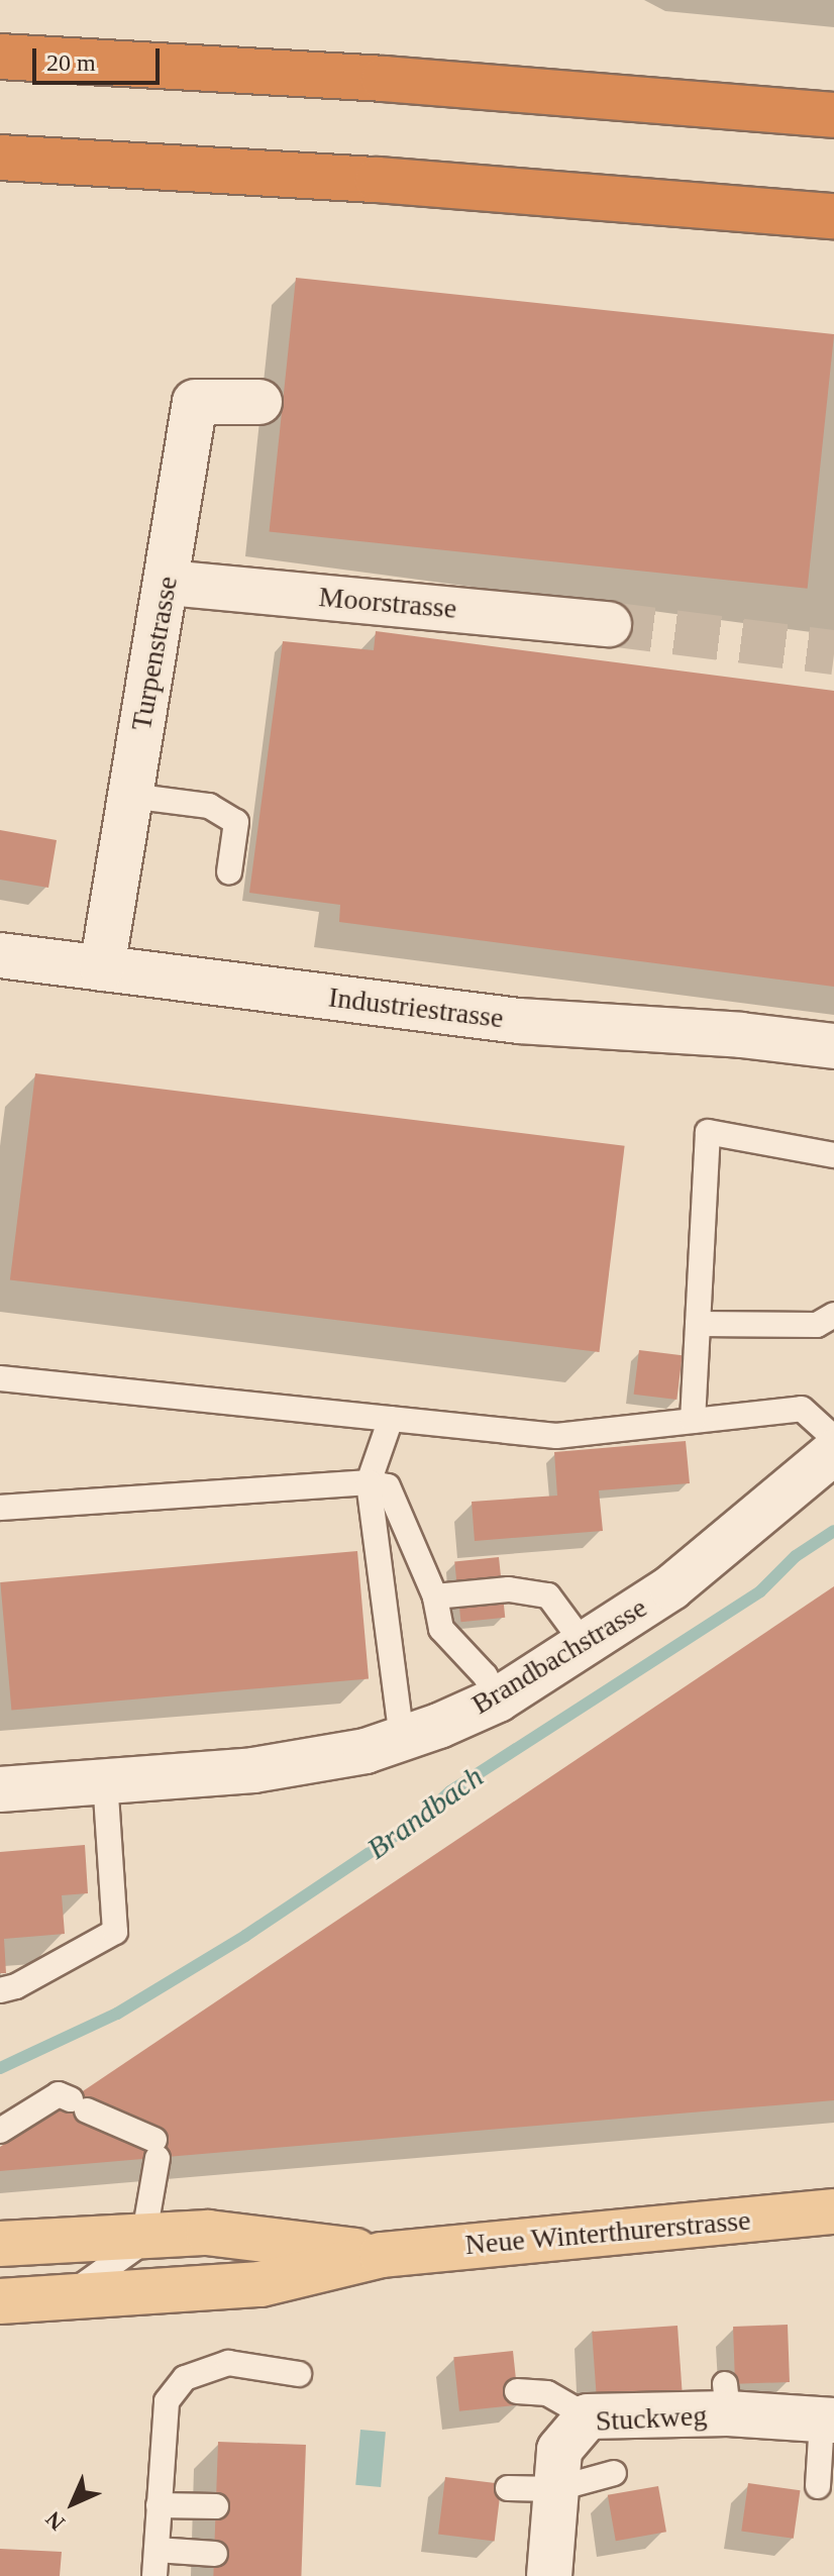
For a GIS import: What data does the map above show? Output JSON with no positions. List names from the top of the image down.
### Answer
{
  "streets": {
    "main road": ["Neue Winterthurerstrasse"],
    "street": [
      "Moorstrasse",
      "Turpenstrasse",
      "Industriestrasse",
      "Brandbachstrasse",
      "Stuckweg"
    ]
  },
  "crossings": [
    ["Moorstrasse", "Turpenstrasse"],
    ["Turpenstrasse", "Industriestrasse"]
  ],
  "water": ["Brandbach"],
  "scale_bar": "20 m",
  "north": "bottom left"
}
